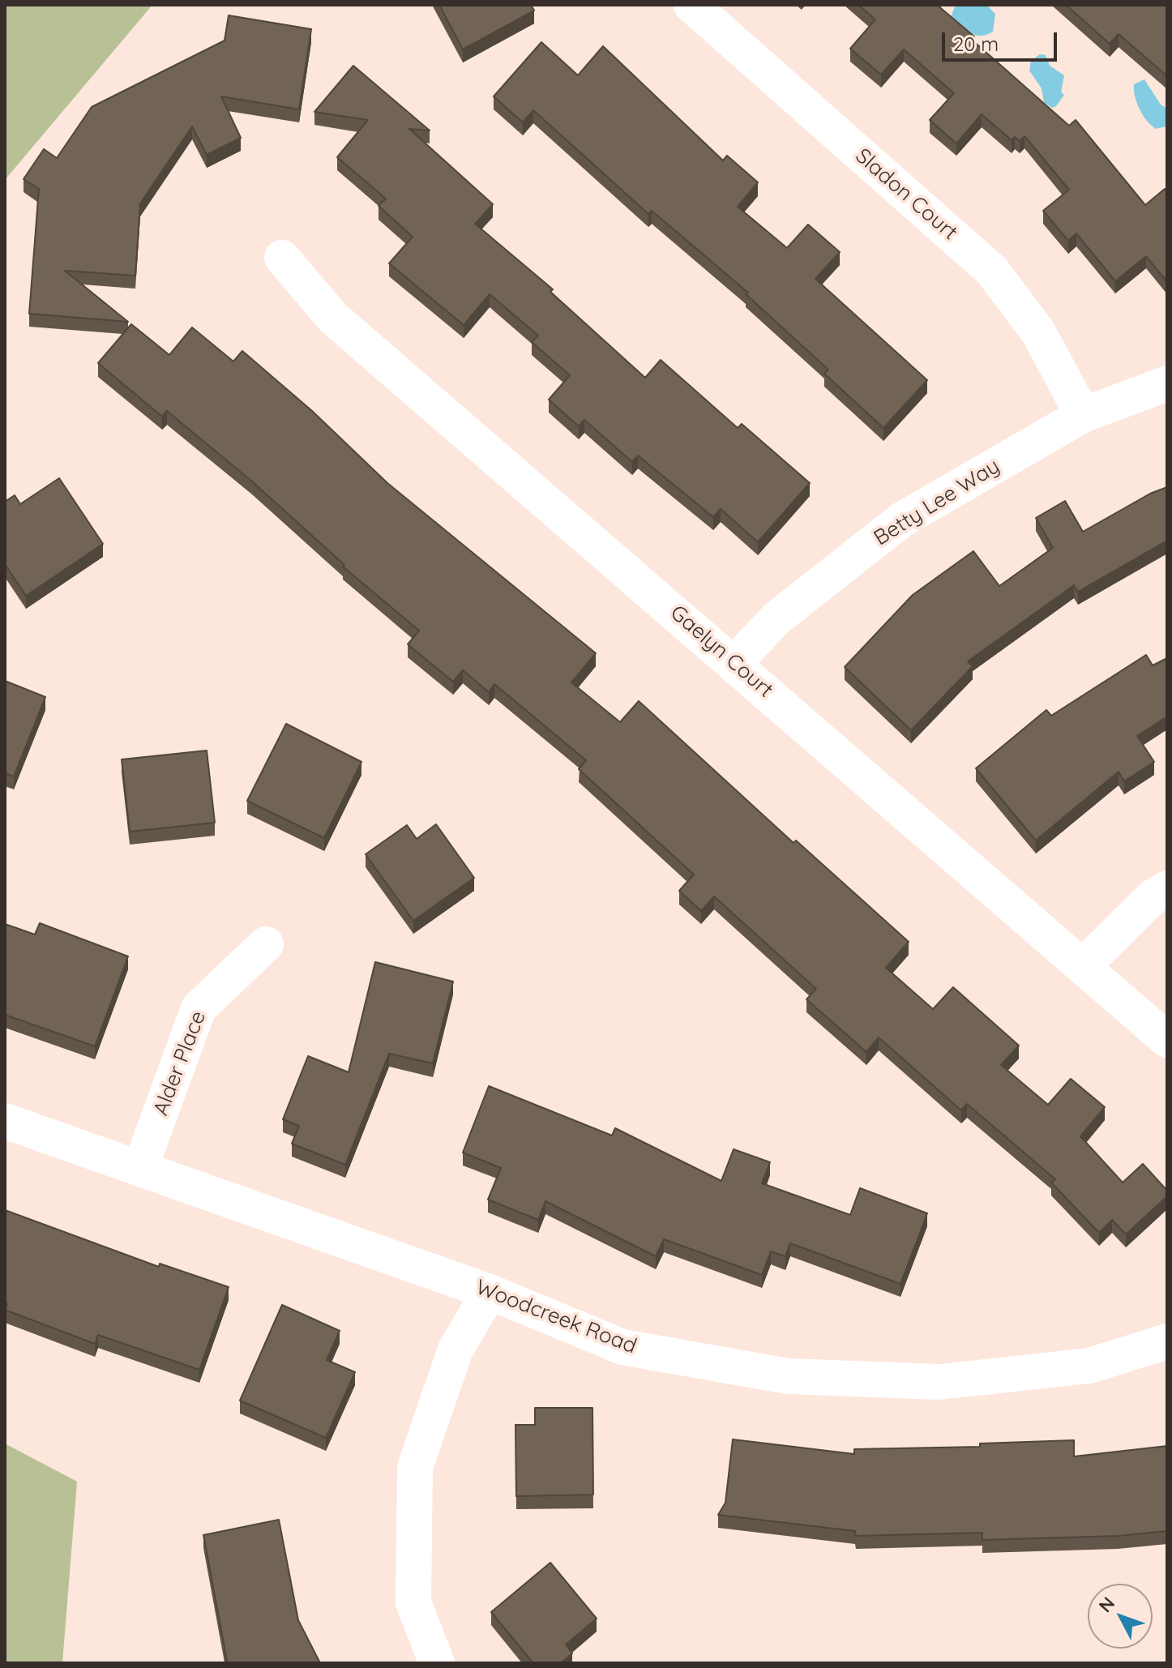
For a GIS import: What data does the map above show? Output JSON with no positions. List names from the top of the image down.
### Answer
{
  "streets": {
    "street": [
      "Sladon Court",
      "Betty Lee Way",
      "Gaelyn Court",
      "Alder Place",
      "Woodcreek Road"
    ]
  },
  "crossings": [
    ["Sladon Court", "Betty Lee Way"],
    ["Betty Lee Way", "Gaelyn Court"],
    ["Alder Place", "Woodcreek Road"]
  ],
  "scale_bar": "20 m",
  "north": "top left"
}
